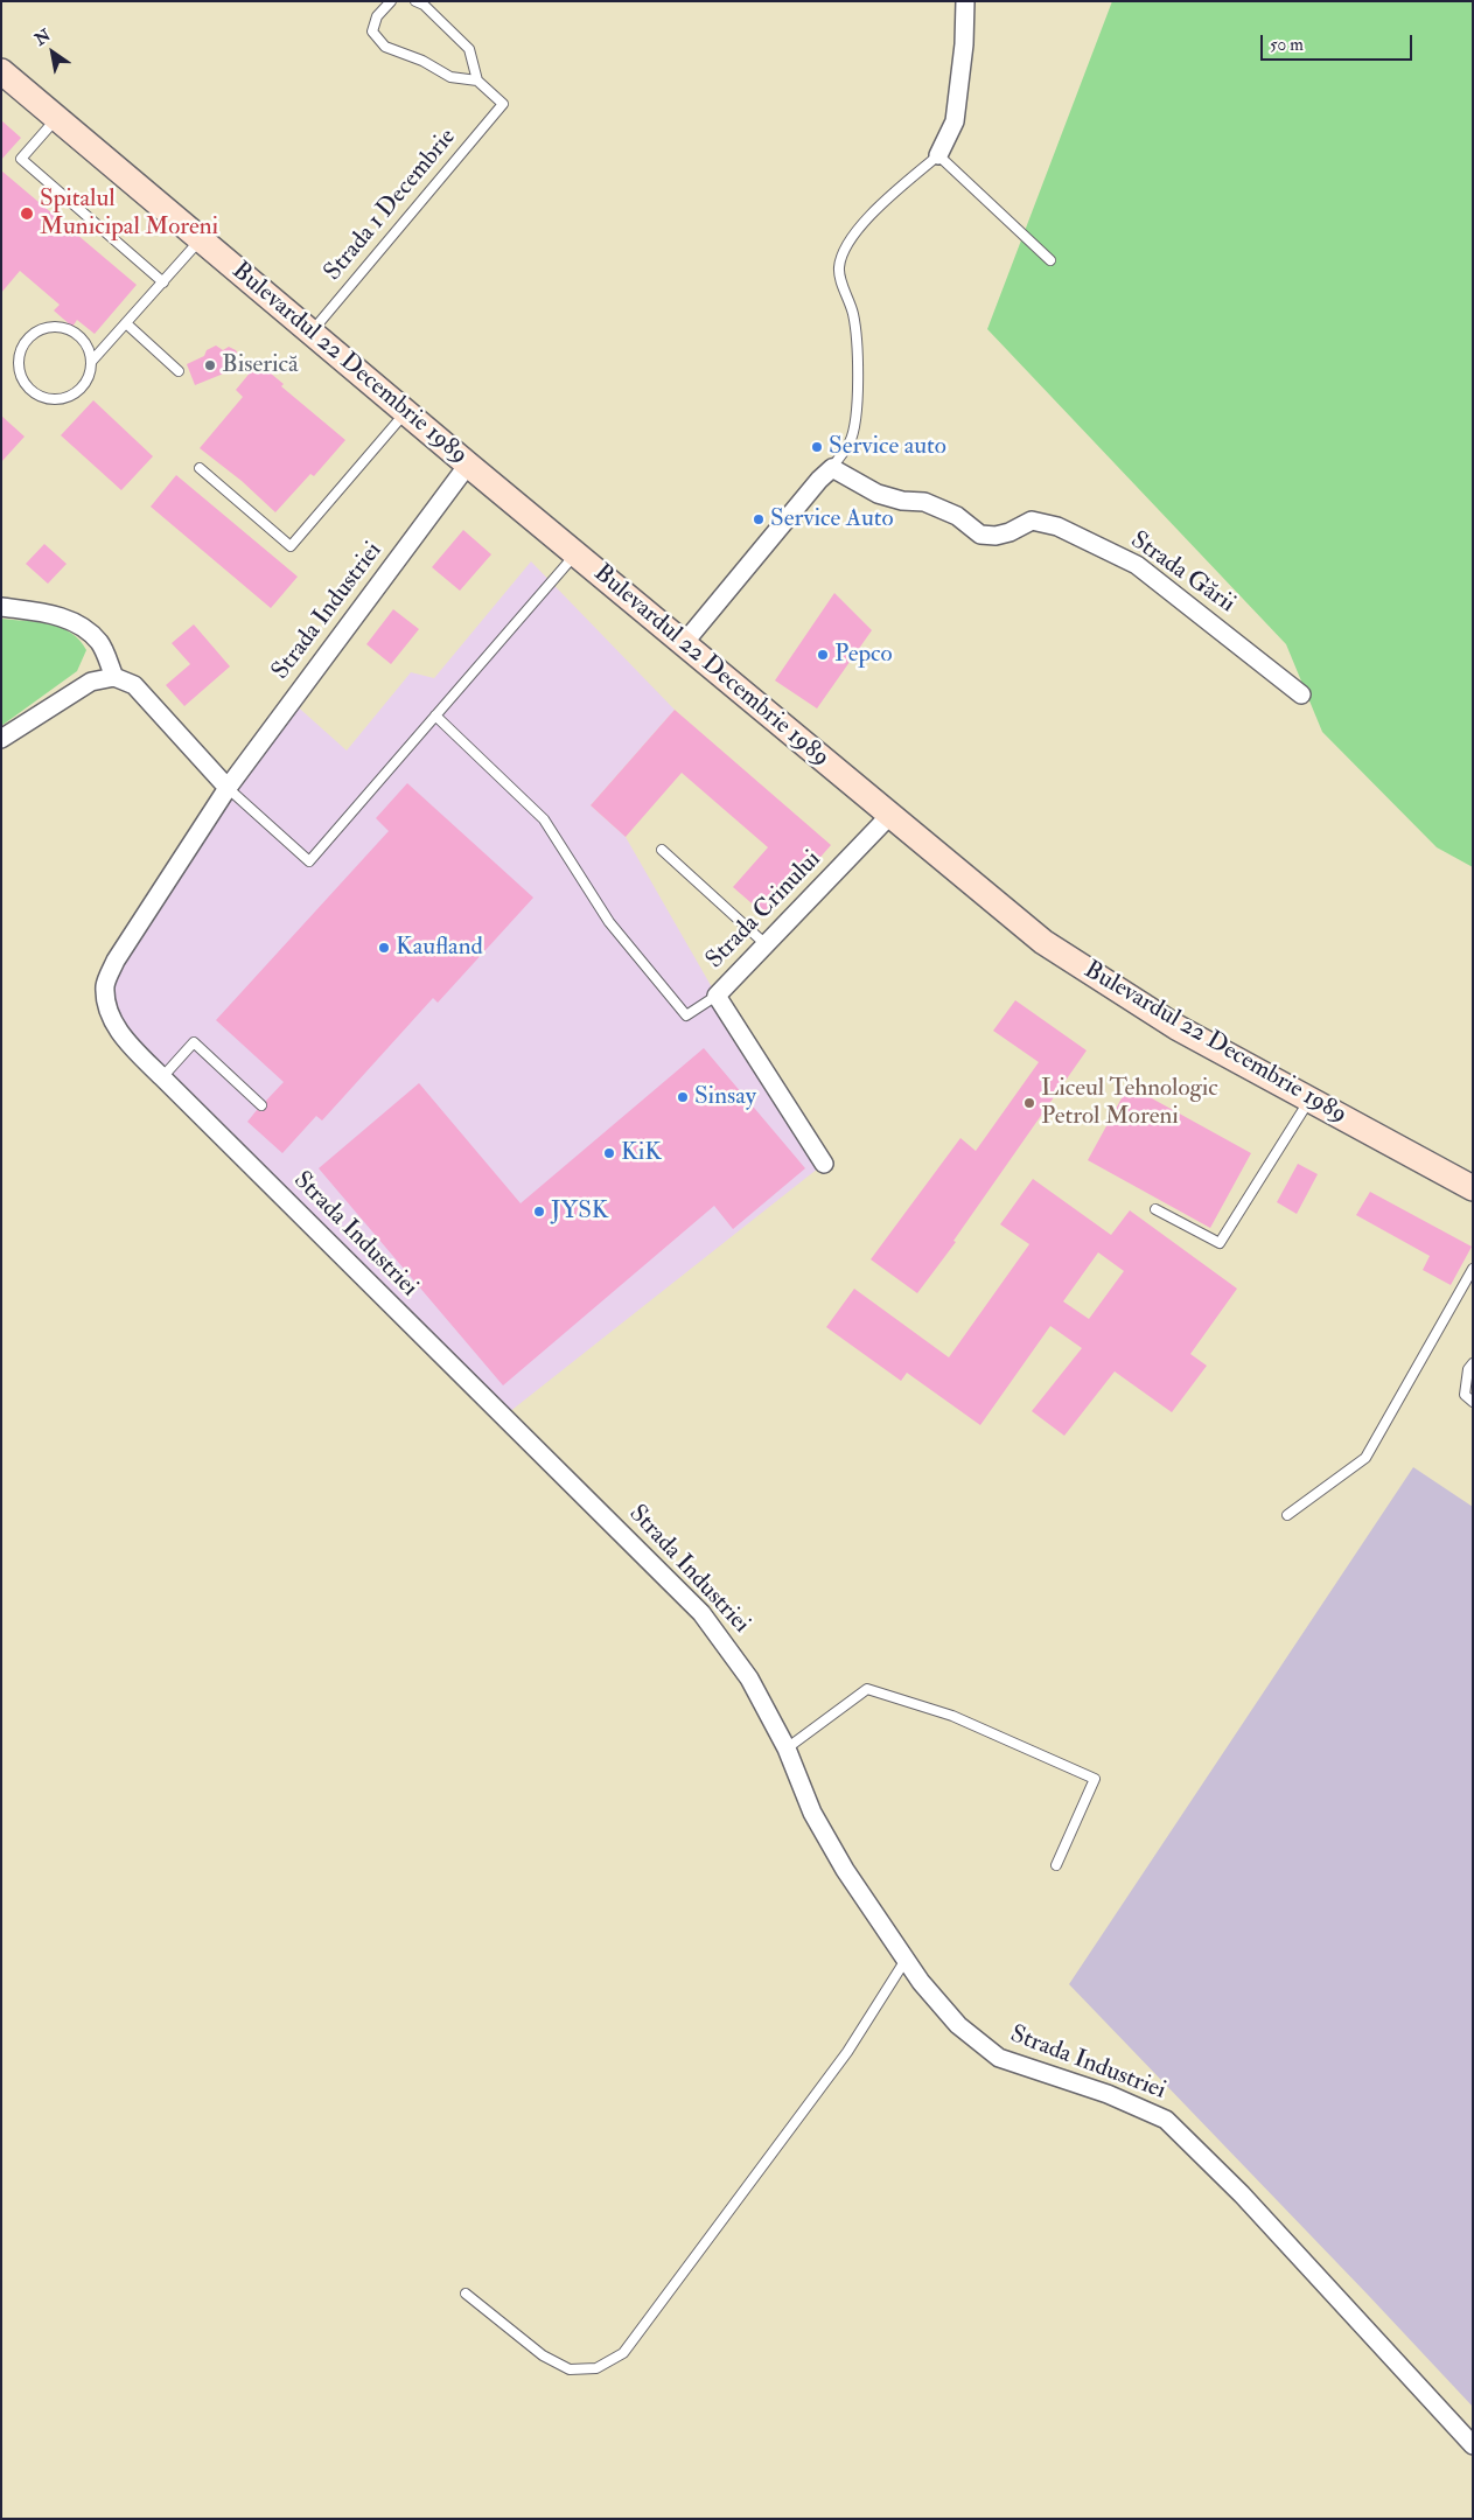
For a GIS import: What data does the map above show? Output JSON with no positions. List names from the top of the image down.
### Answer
{
  "streets": {
    "main road": ["Bulevardul 22 Decembrie 1989"],
    "street": ["Strada Gării", "Strada Industriei", "Strada Crinului"],
    "lane": ["Strada 1 Decembrie"]
  },
  "crossings": [
    ["Strada 1 Decembrie", "Bulevardul 22 Decembrie 1989"],
    ["Bulevardul 22 Decembrie 1989", "Strada Industriei"],
    ["Bulevardul 22 Decembrie 1989", "Strada Crinului"]
  ],
  "places": [
    "Spitalul Municipal Moreni",
    "Biserică",
    "Service auto",
    "Service Auto",
    "Pepco",
    "Kaufland",
    "Sinsay",
    "Liceul Tehnologic Petrol Moreni",
    "KiK",
    "JYSK"
  ],
  "scale_bar": "50 m",
  "north": "top left"
}
